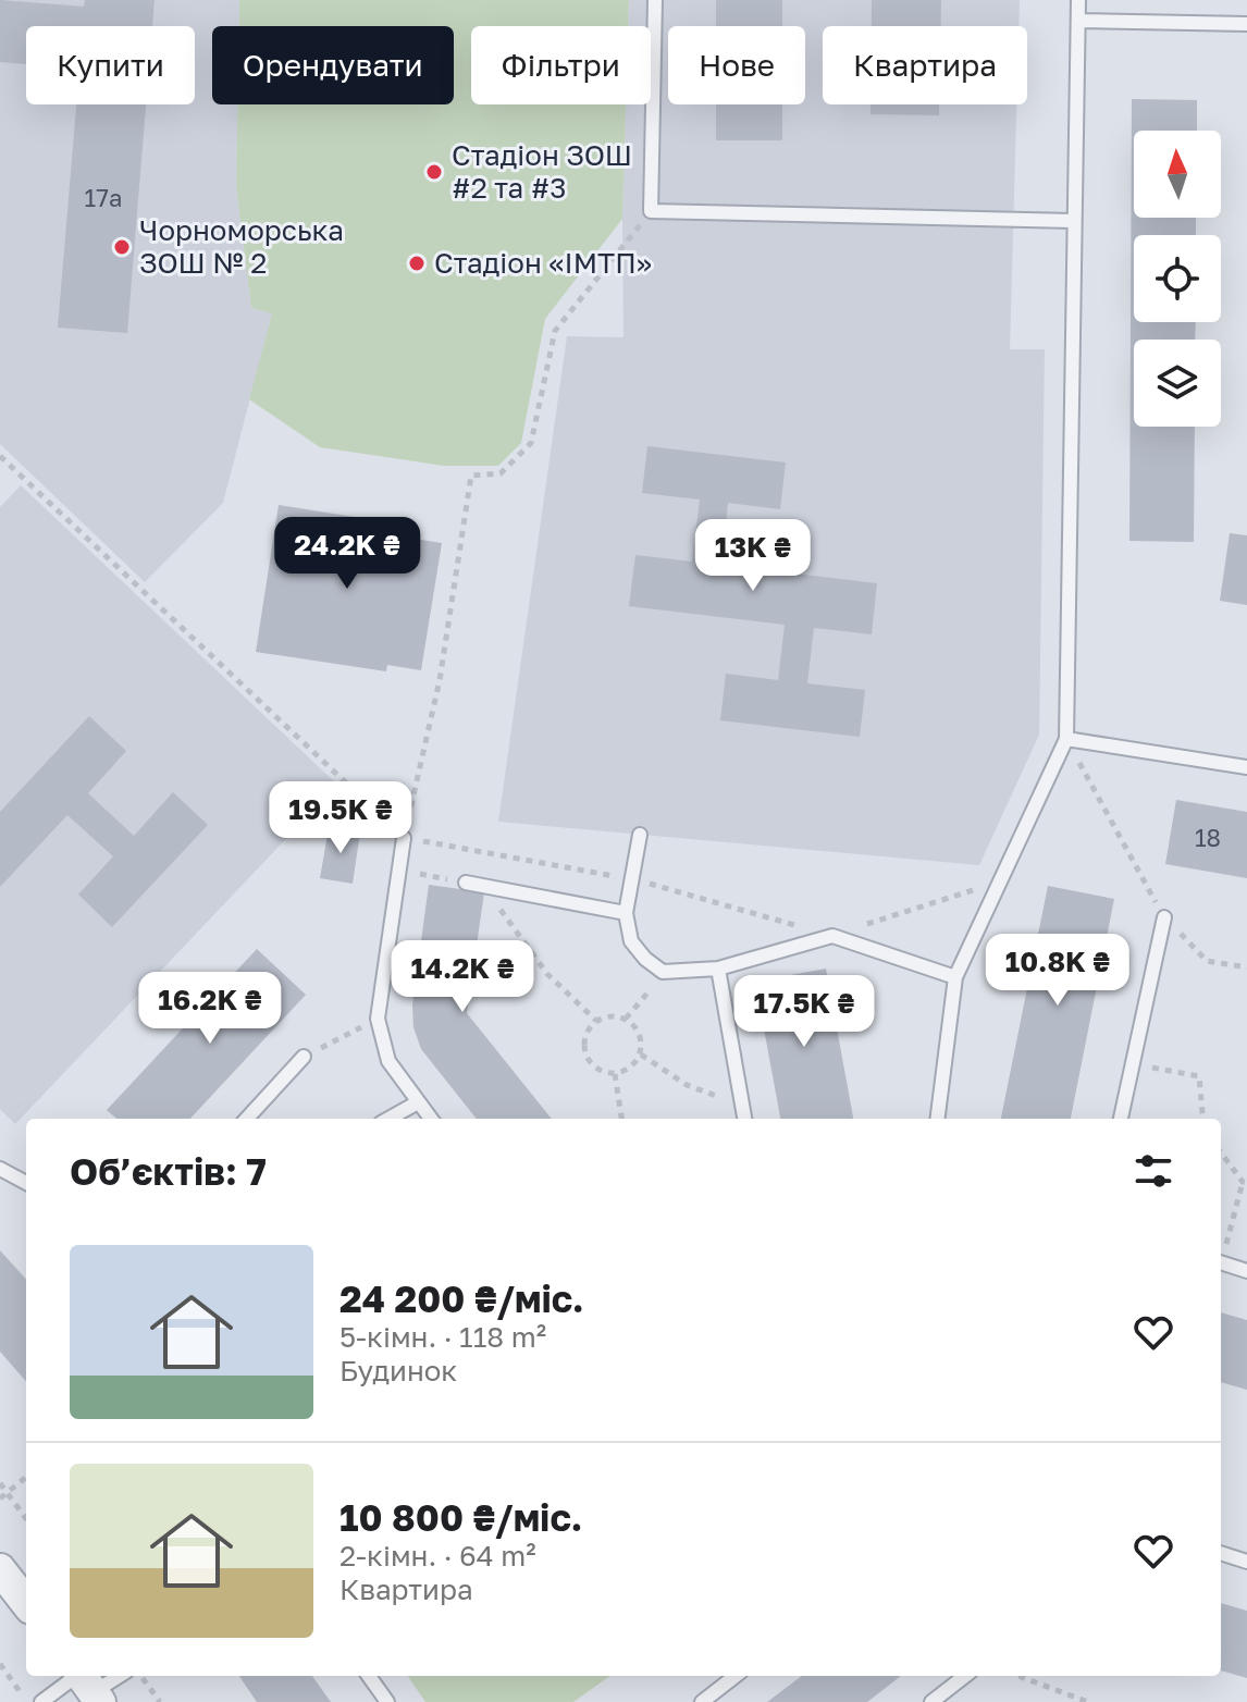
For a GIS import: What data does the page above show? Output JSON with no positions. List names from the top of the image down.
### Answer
{
  "places": ["Стадіон ЗОШ #2 та #3", "Чорноморська ЗОШ № 2", "Стадіон «ІМТП»"],
  "house_numbers": ["17а", "18"],
  "north": "top",
  "page": {
    "chip": [
      "Купити",
      "Орендувати",
      "Фільтри",
      "Нове",
      "Квартира"
    ],
    "price": [
      "24.2K ₴",
      "13K ₴",
      "19.5K ₴",
      "10.8K ₴",
      "14.2K ₴",
      "16.2K ₴",
      "17.5K ₴"
    ],
    "heading": "Об’єктів: 7",
    "list": [
      {
        "name": "24 200 ₴/міс.",
        "note": "5-кімн. · 118 m² · Будинок"
      },
      {
        "name": "10 800 ₴/міс.",
        "note": "2-кімн. · 64 m² · Квартира"
      }
    ]
  }
}
